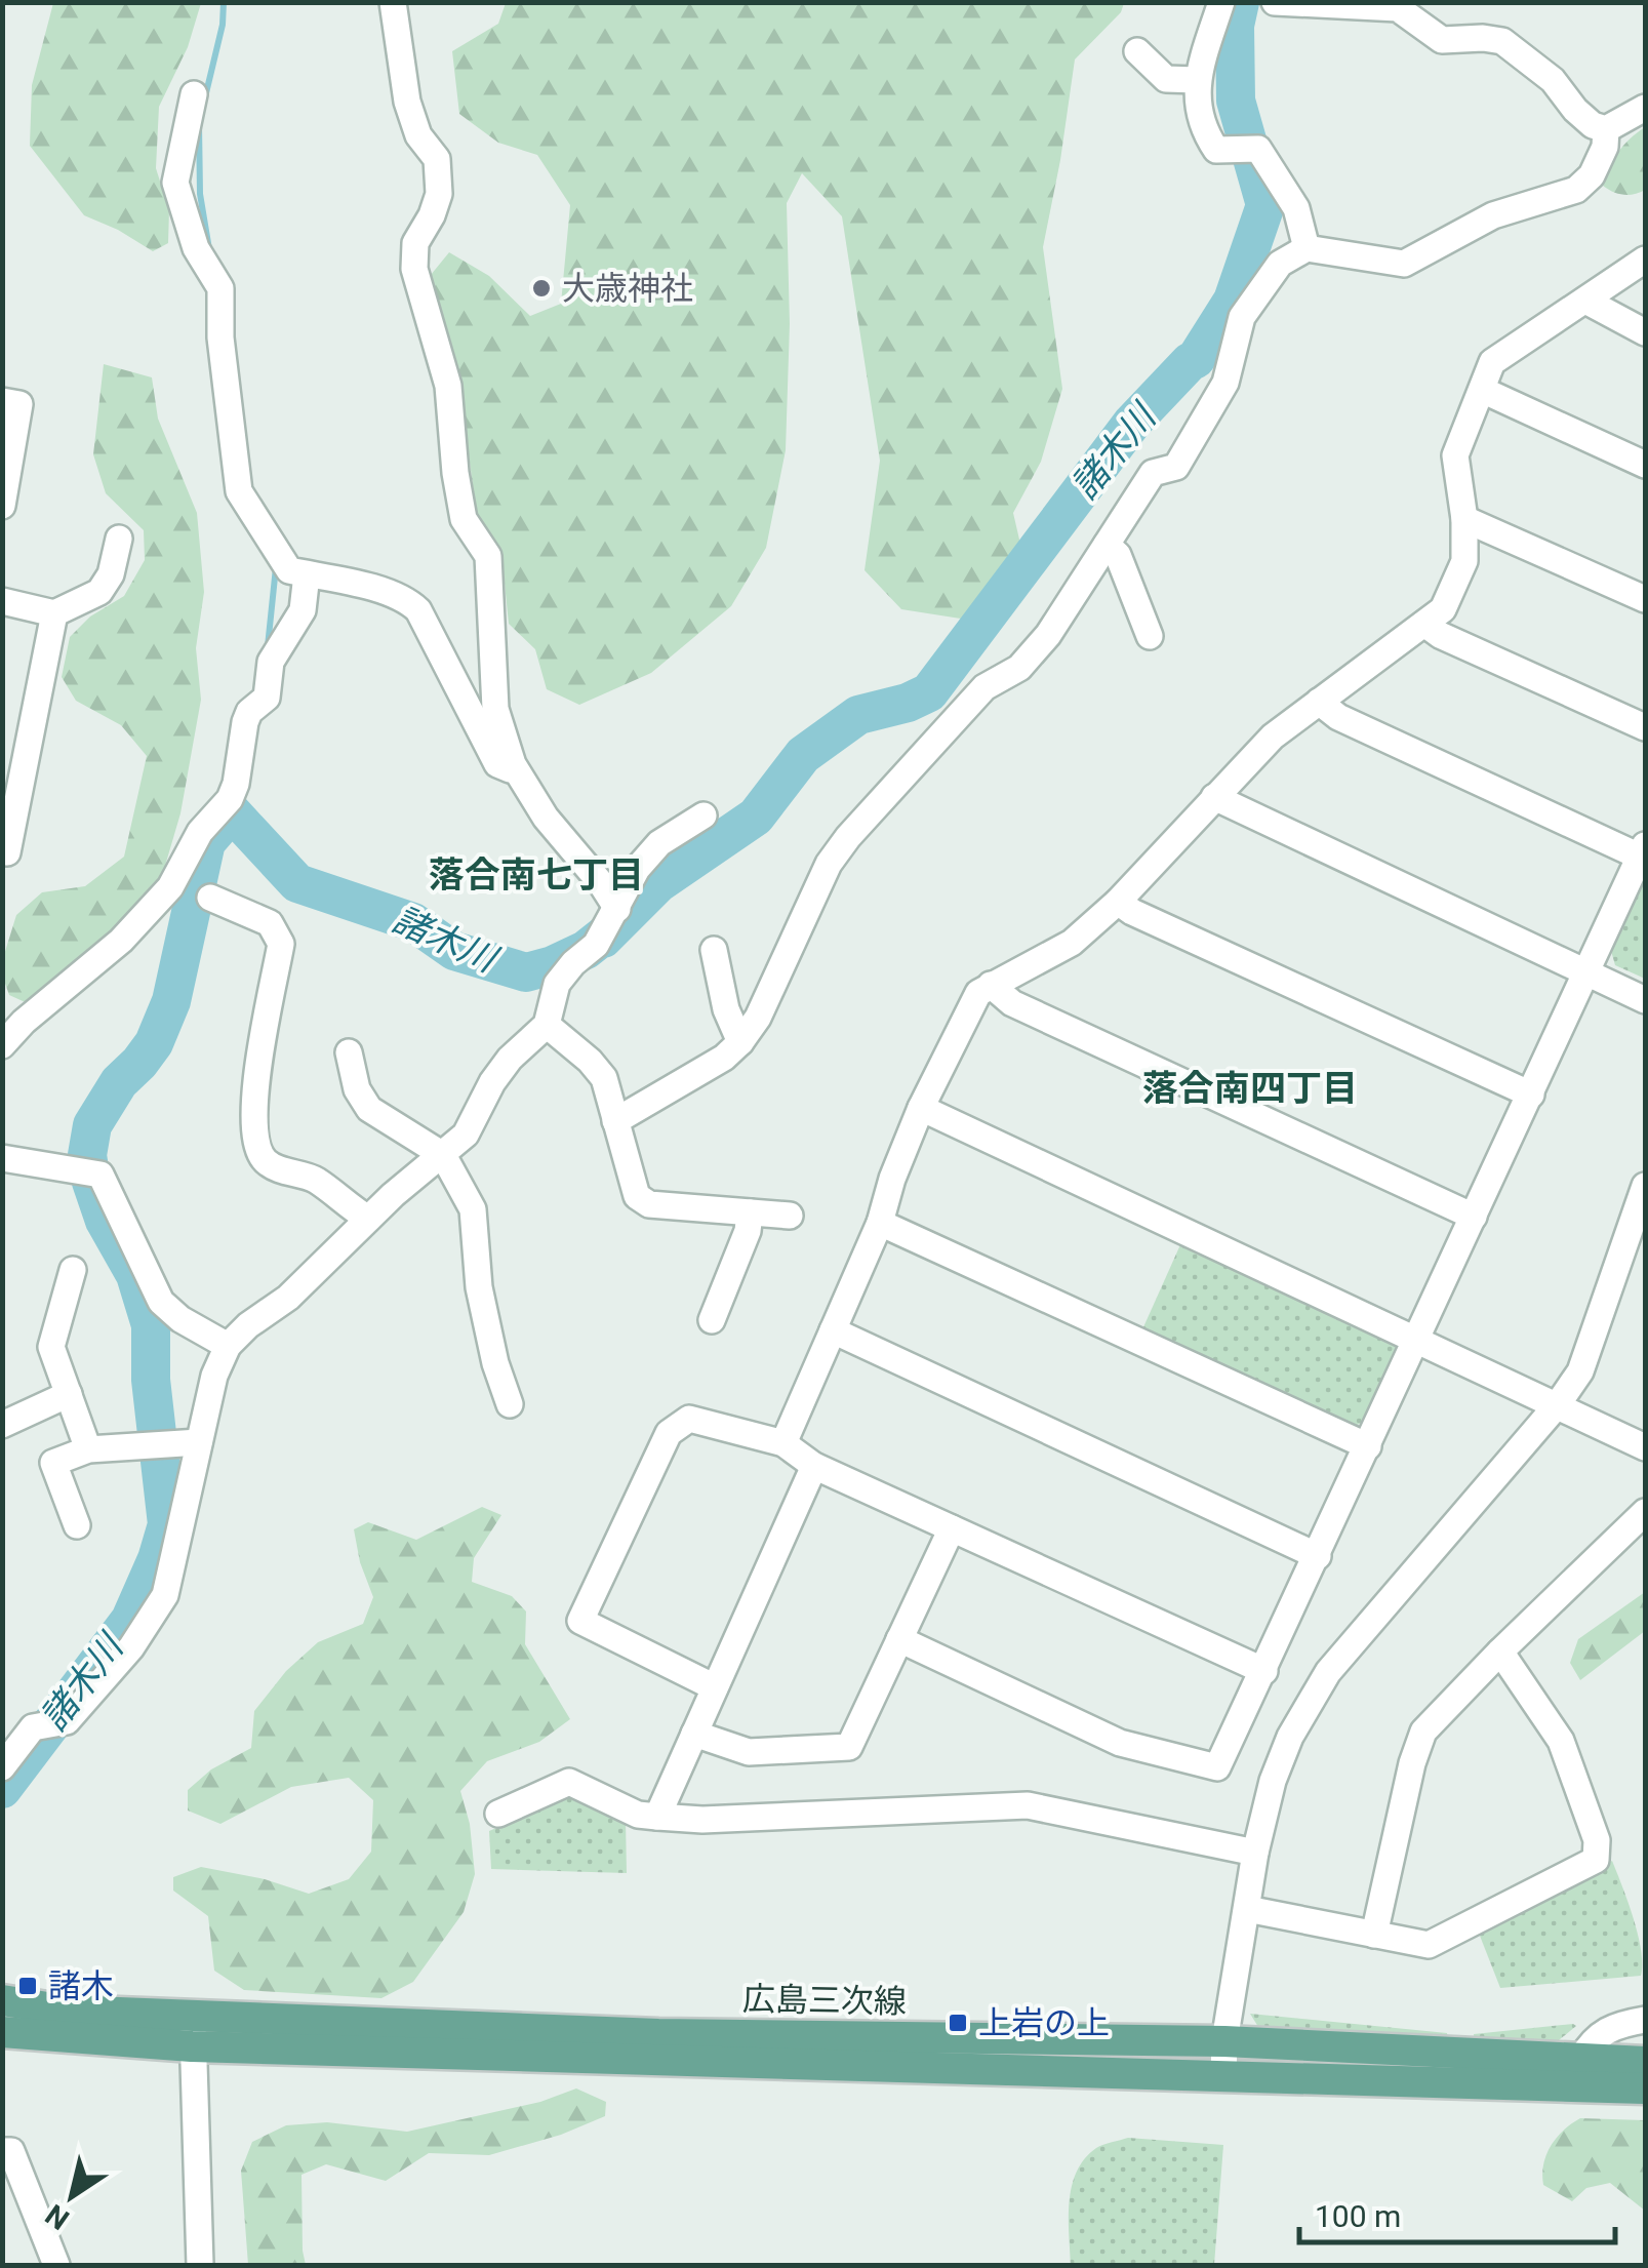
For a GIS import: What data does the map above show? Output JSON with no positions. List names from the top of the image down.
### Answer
{
  "streets": {
    "main road": ["広島三次線"]
  },
  "districts": ["落合南七丁目", "落合南四丁目"],
  "water": ["諸木川"],
  "places": {
    "other": ["大歳神社"],
    "transit": ["諸木", "上岩の上"]
  },
  "scale_bar": "100 m",
  "north": "bottom left"
}
